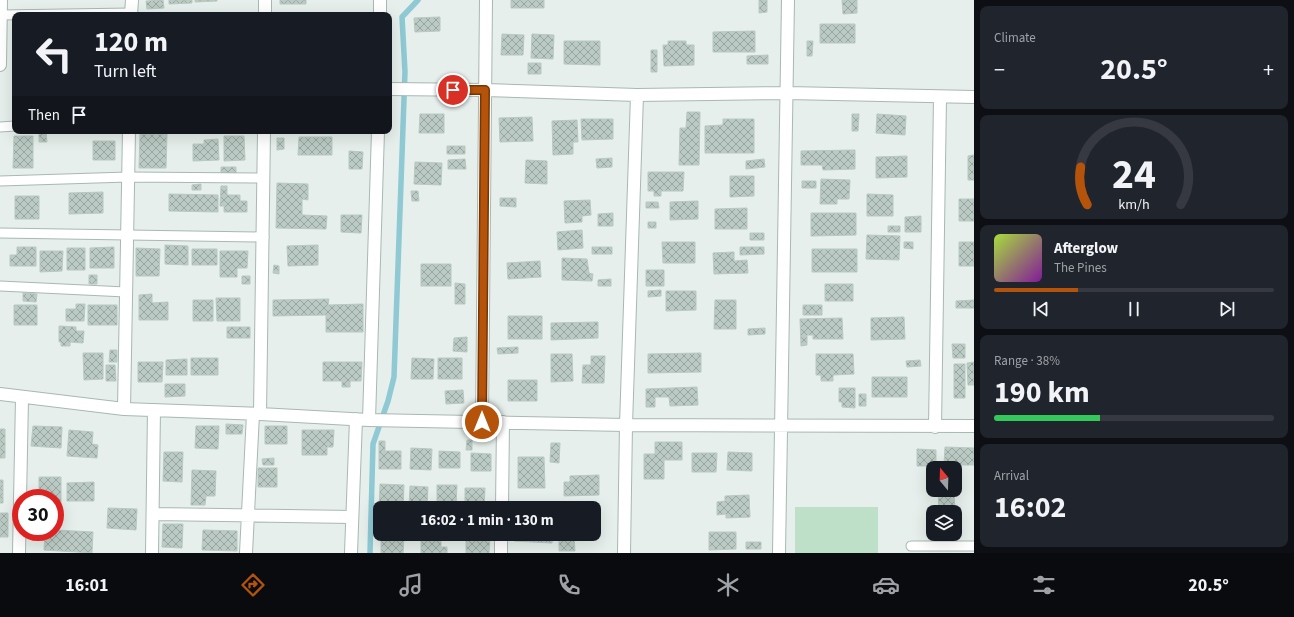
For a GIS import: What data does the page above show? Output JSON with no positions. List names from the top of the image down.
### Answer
{
  "north": "top",
  "page": {
    "tile": [
      "Climate",
      ["Range · 38%", "190 km"],
      ["Arrival", "16:02"]
    ],
    "turn": ["120 m", "Turn left"],
    "heat": ["−", "20.5°", "+"],
    "then": "Then",
    "song": ["Afterglow", "The Pines"],
    "limit": "30",
    "trip": "16:02 · 1 min · 130 m",
    "tabs": ["16:01", "20.5°"],
    "gauge": ["24", "km/h"]
  }
}
